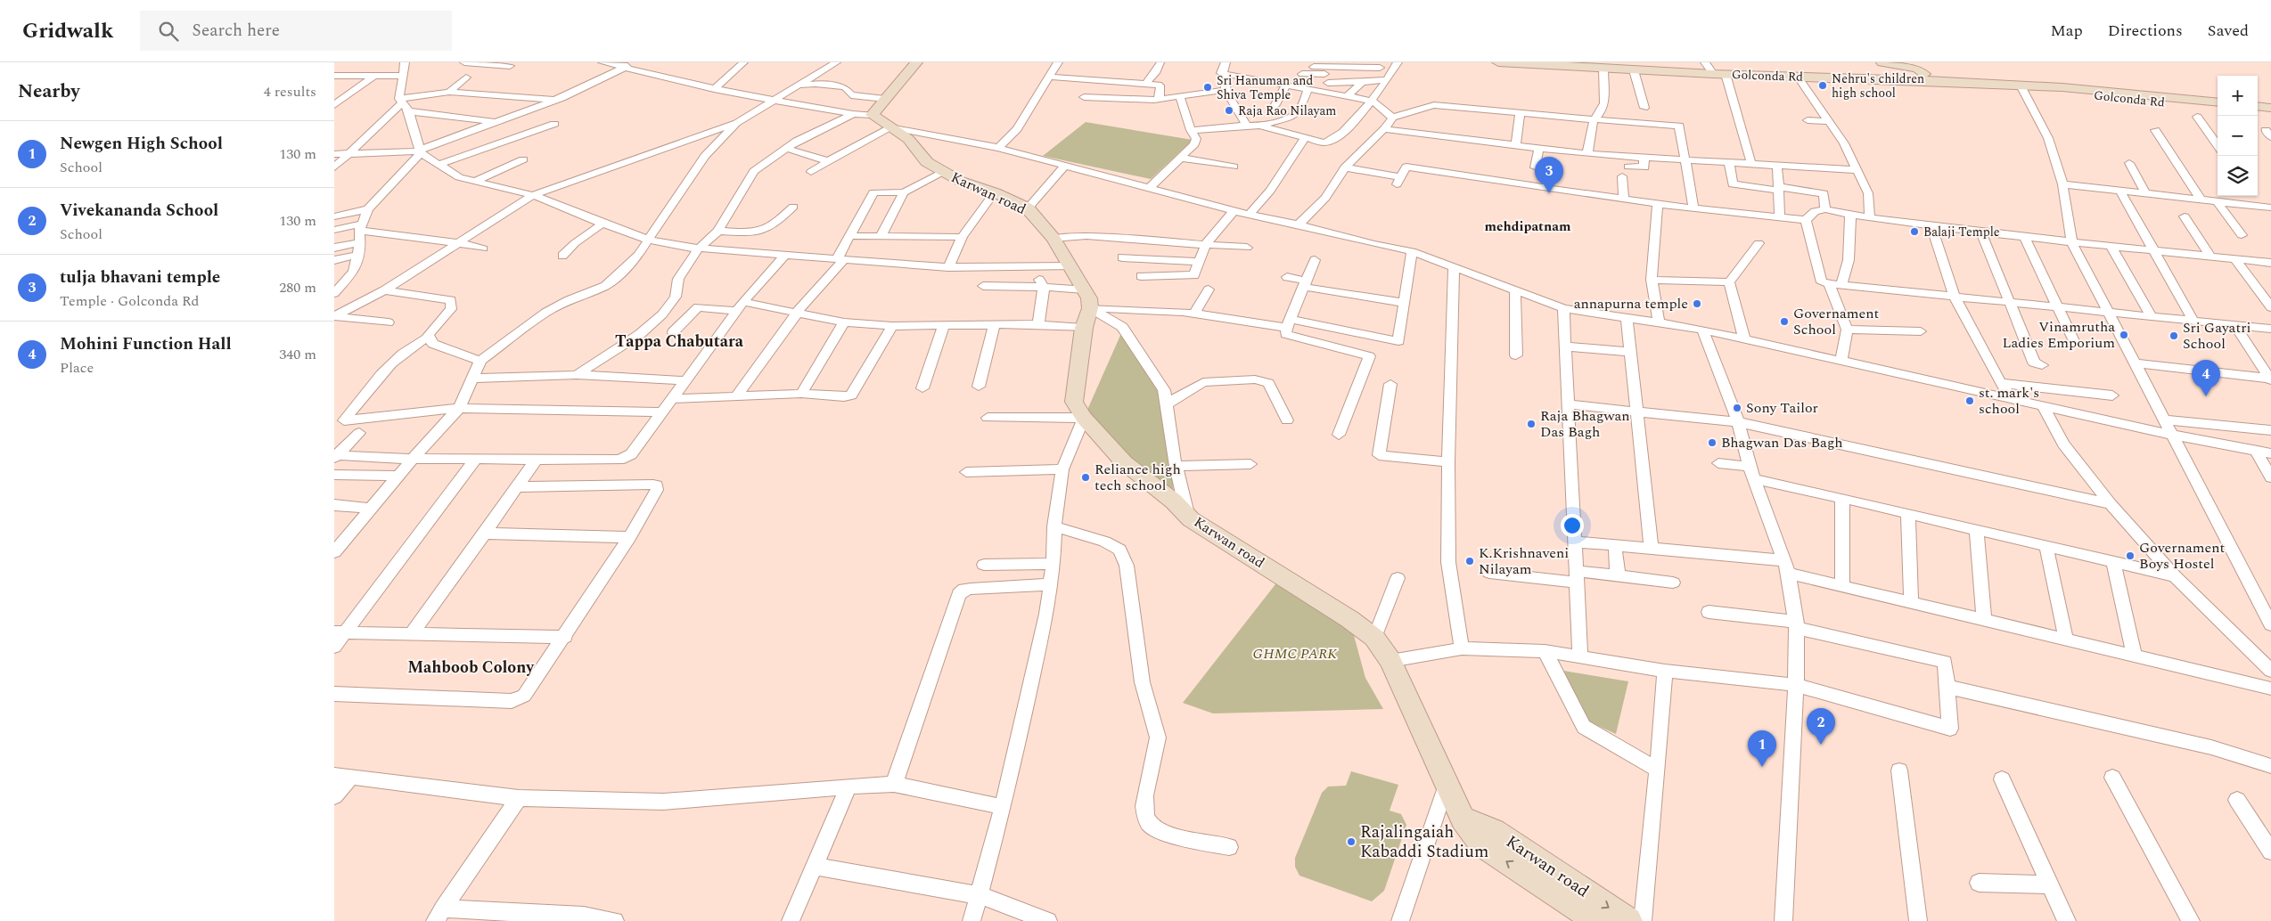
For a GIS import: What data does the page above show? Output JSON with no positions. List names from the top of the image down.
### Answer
{
  "streets": {
    "street": ["Golconda Rd", "Karwan road"]
  },
  "districts": ["mehdipatnam", "Tappa Chabutara", "Mahboob Colony"],
  "parks": ["GHMC PARK"],
  "places": [
    "Nehru's children high school",
    "Sri Hanuman and Shiva Temple",
    "Raja Rao Nilayam",
    "Balaji Temple",
    "annapurna temple",
    "Governament School",
    "Vinamrutha Ladies Emporium",
    "Sri Gayatri School",
    "st. mark's school",
    "Sony Tailor",
    "Raja Bhagwan Das Bagh",
    "Bhagwan Das Bagh",
    "Reliance high tech school",
    "Governament Boys Hostel",
    "K.Krishnaveni Nilayam",
    "Rajalingaiah Kabaddi Stadium"
  ],
  "page": {
    "header": "Gridwalk",
    "search": "Search here",
    "nav": ["Map", "Directions", "Saved"],
    "heading": ["Nearby", "4 results"],
    "map_buttons": ["+", "−"],
    "list": [
      {
        "mark": "1",
        "name": "Newgen High School",
        "note": "School",
        "value": "130 m"
      },
      {
        "mark": "2",
        "name": "Vivekananda School",
        "note": "School",
        "value": "130 m"
      },
      {
        "mark": "3",
        "name": "tulja bhavani temple",
        "note": "Temple · Golconda Rd",
        "value": "280 m"
      },
      {
        "mark": "4",
        "name": "Mohini Function Hall",
        "note": "Place",
        "value": "340 m"
      }
    ],
    "pins": [
      "3",
      "4",
      "2",
      "1"
    ]
  }
}
